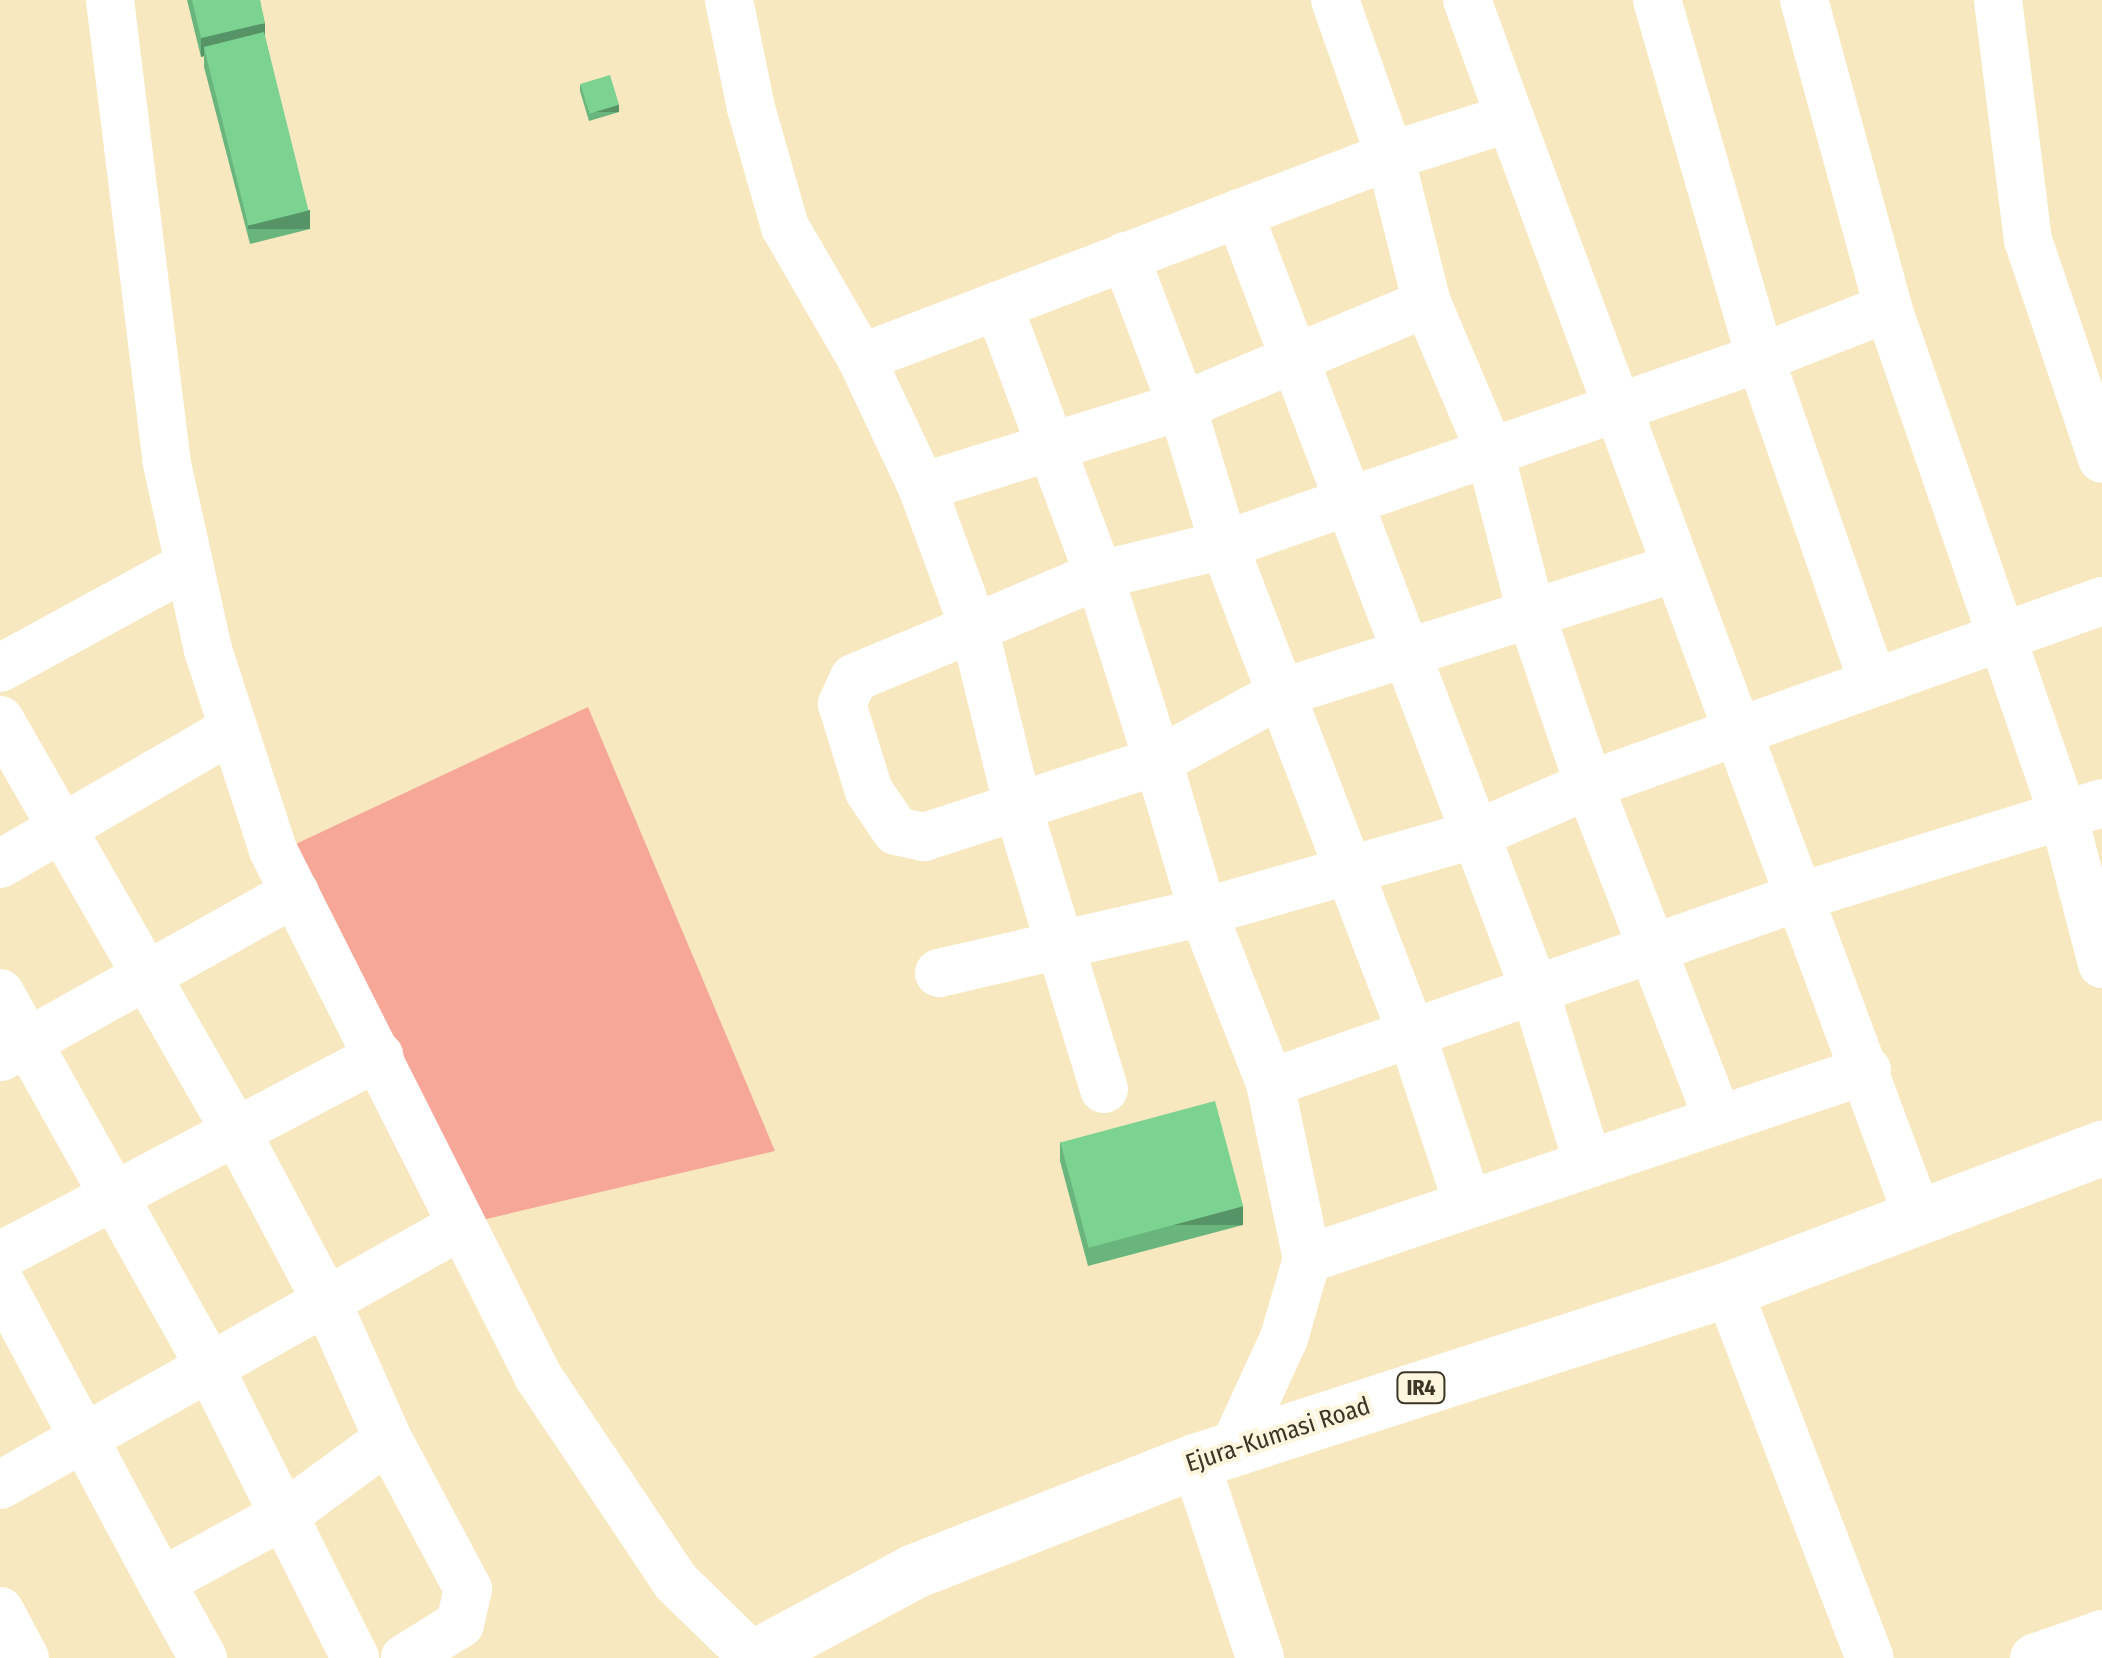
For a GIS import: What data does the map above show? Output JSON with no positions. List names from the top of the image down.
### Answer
{
  "streets": {
    "main road": ["IR4", "Ejura-Kumasi Road"]
  }
}
